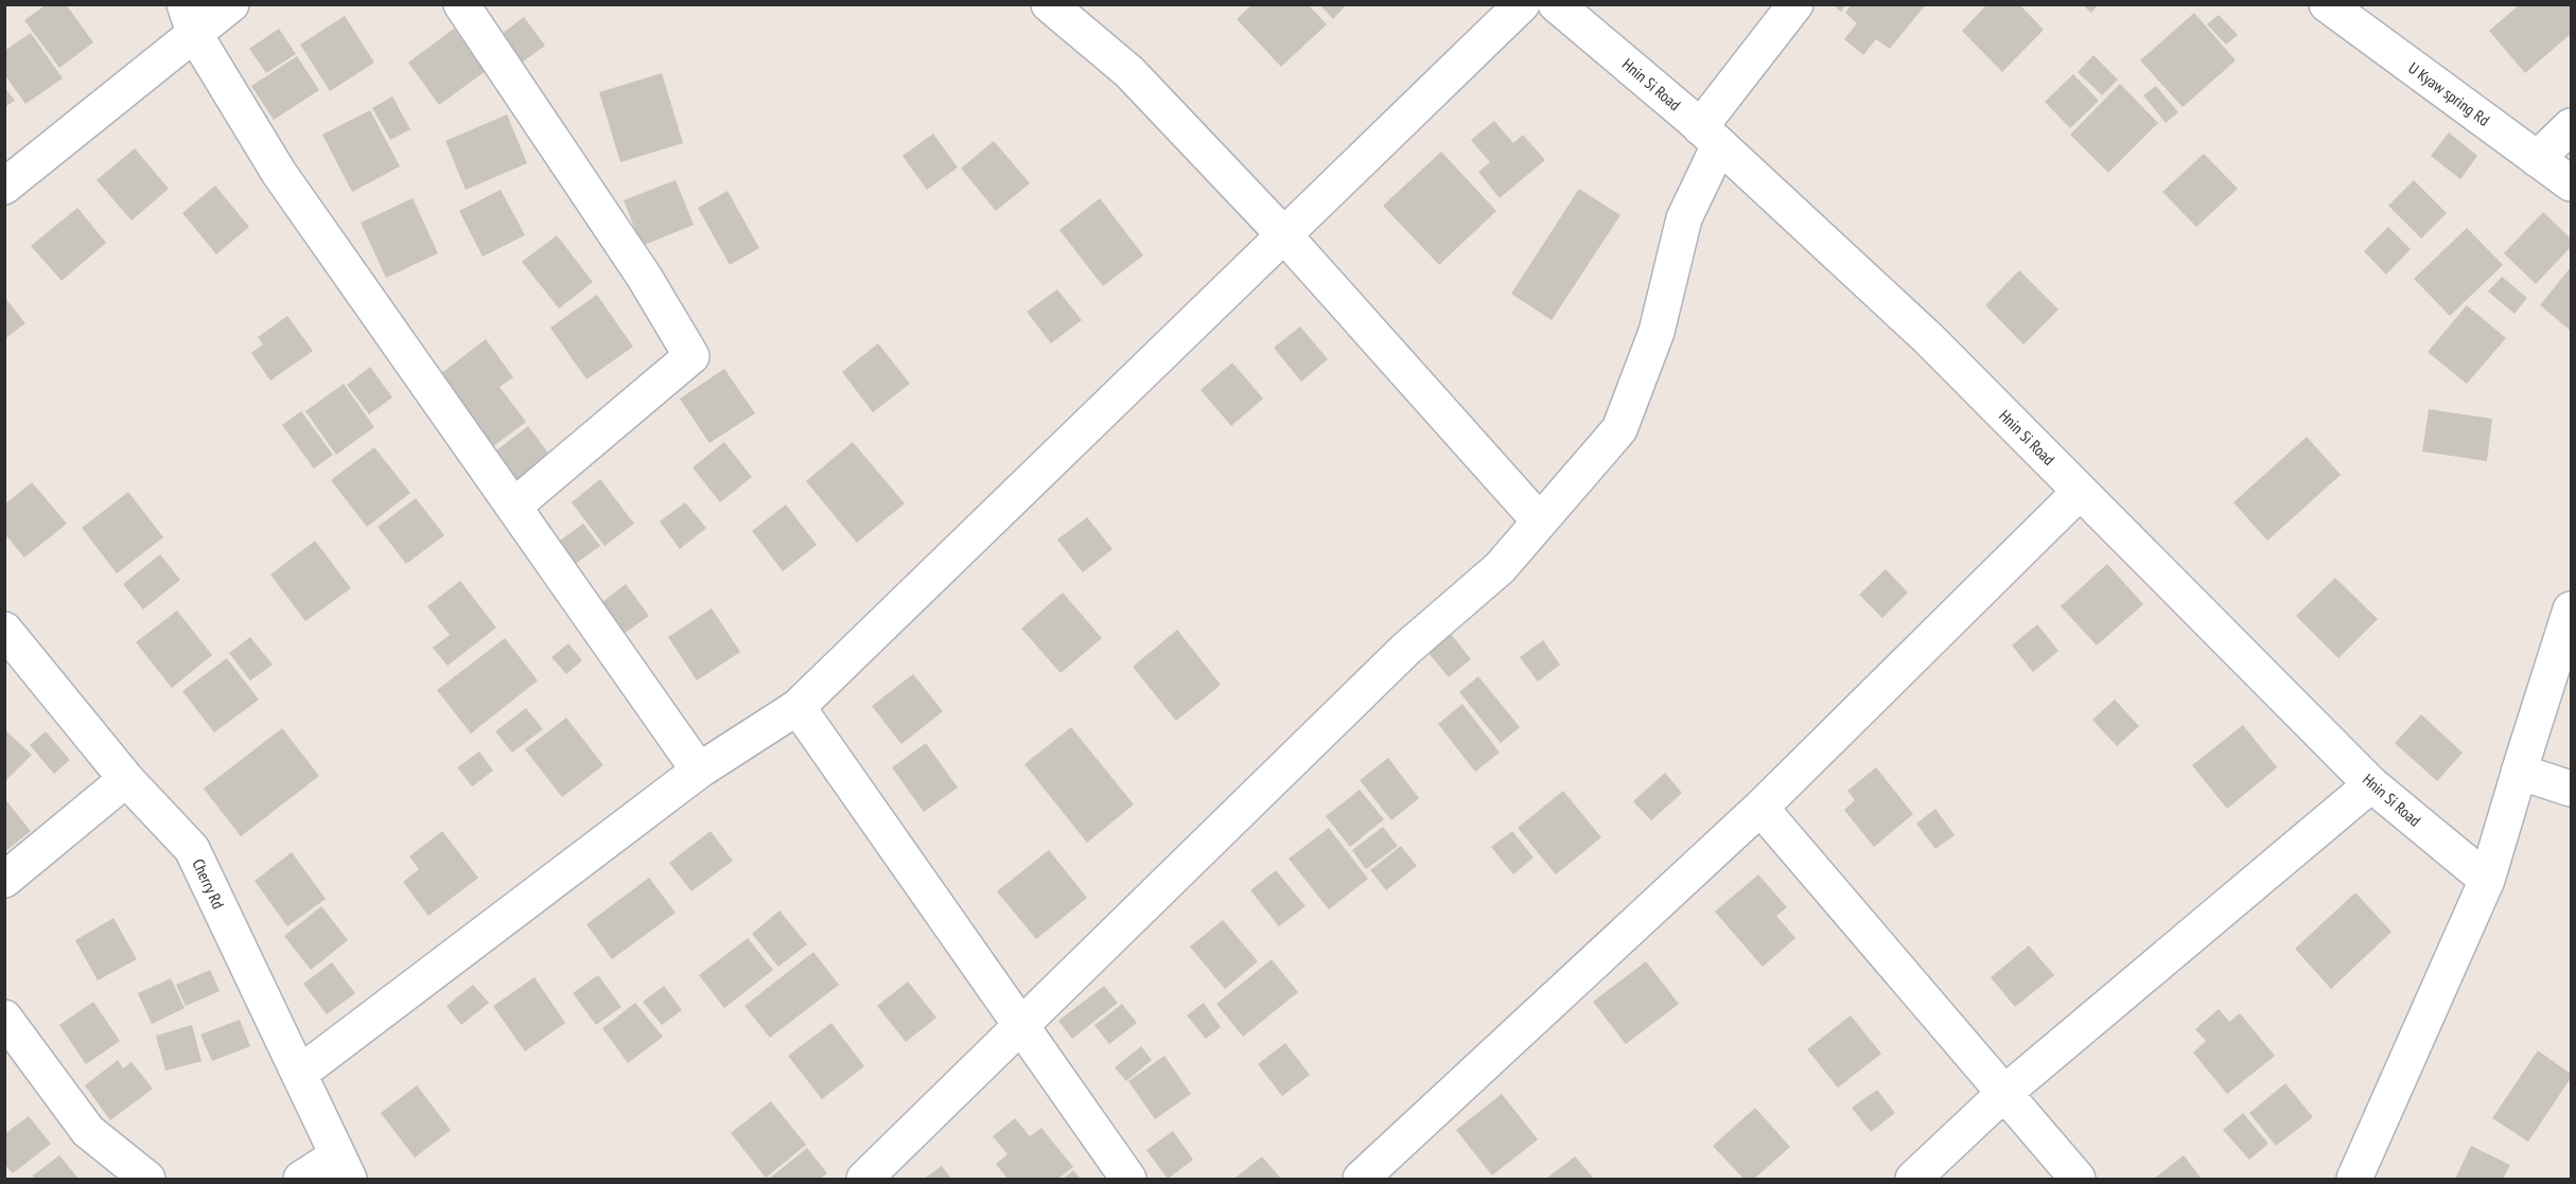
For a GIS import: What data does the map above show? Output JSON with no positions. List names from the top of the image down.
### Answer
{
  "streets": {
    "street": ["Hnin Si Road", "U Kyaw spring Rd", "Cherry Rd"]
  }
}
